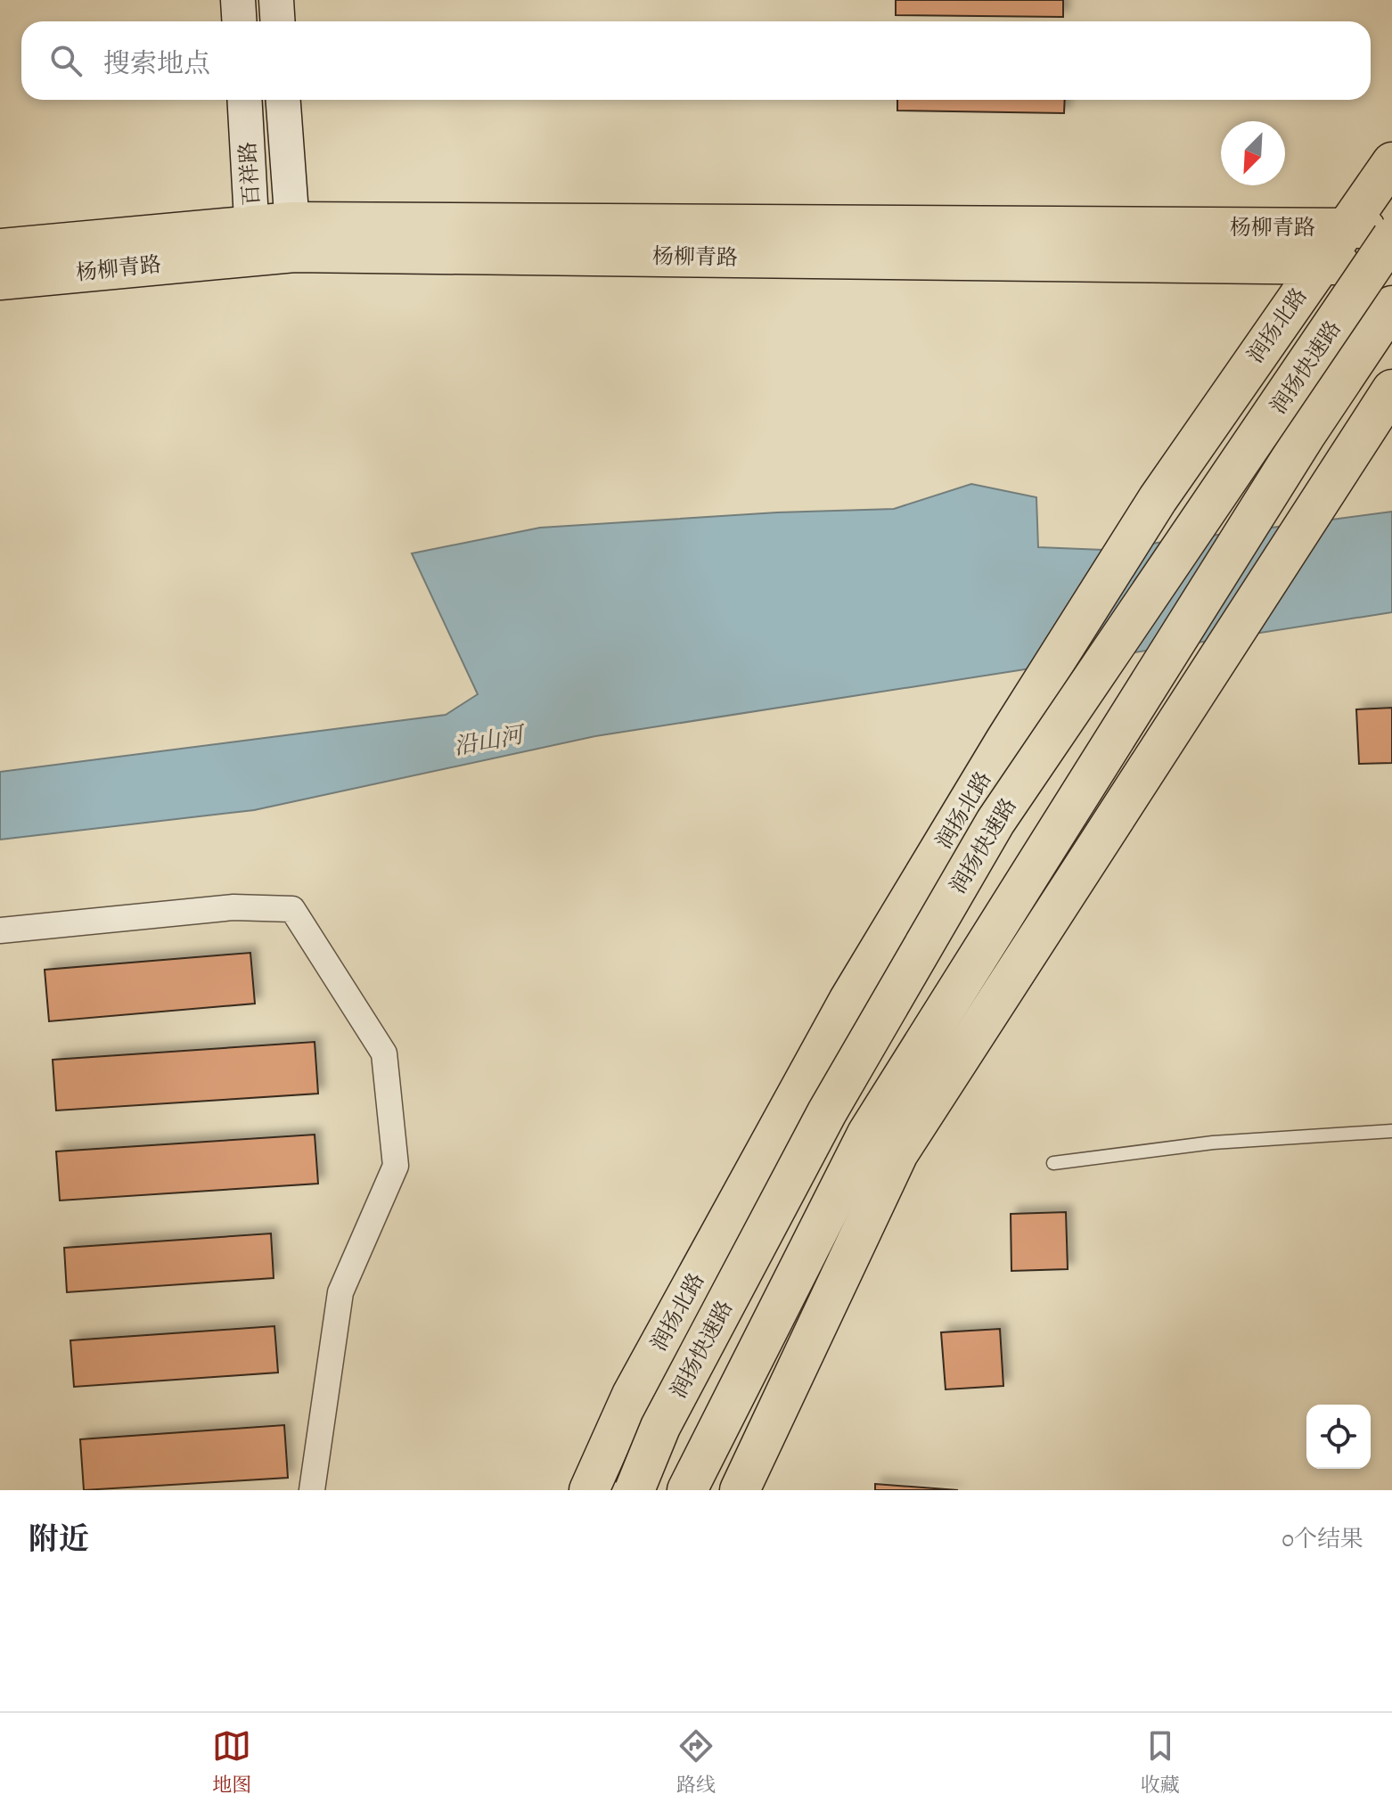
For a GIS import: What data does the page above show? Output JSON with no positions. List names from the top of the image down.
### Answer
{
  "streets": {
    "main road": ["杨柳青路", "润扬北路", "润扬快速路"],
    "street": ["百祥路"]
  },
  "crossings": [
    ["百祥路", "杨柳青路"],
    ["杨柳青路", "润扬北路"]
  ],
  "water": ["沿山河"],
  "north": "bottom left",
  "page": {
    "search": "搜索地点",
    "heading": ["附近", "0个结果"],
    "nav": ["地图", "路线", "收藏"]
  }
}
